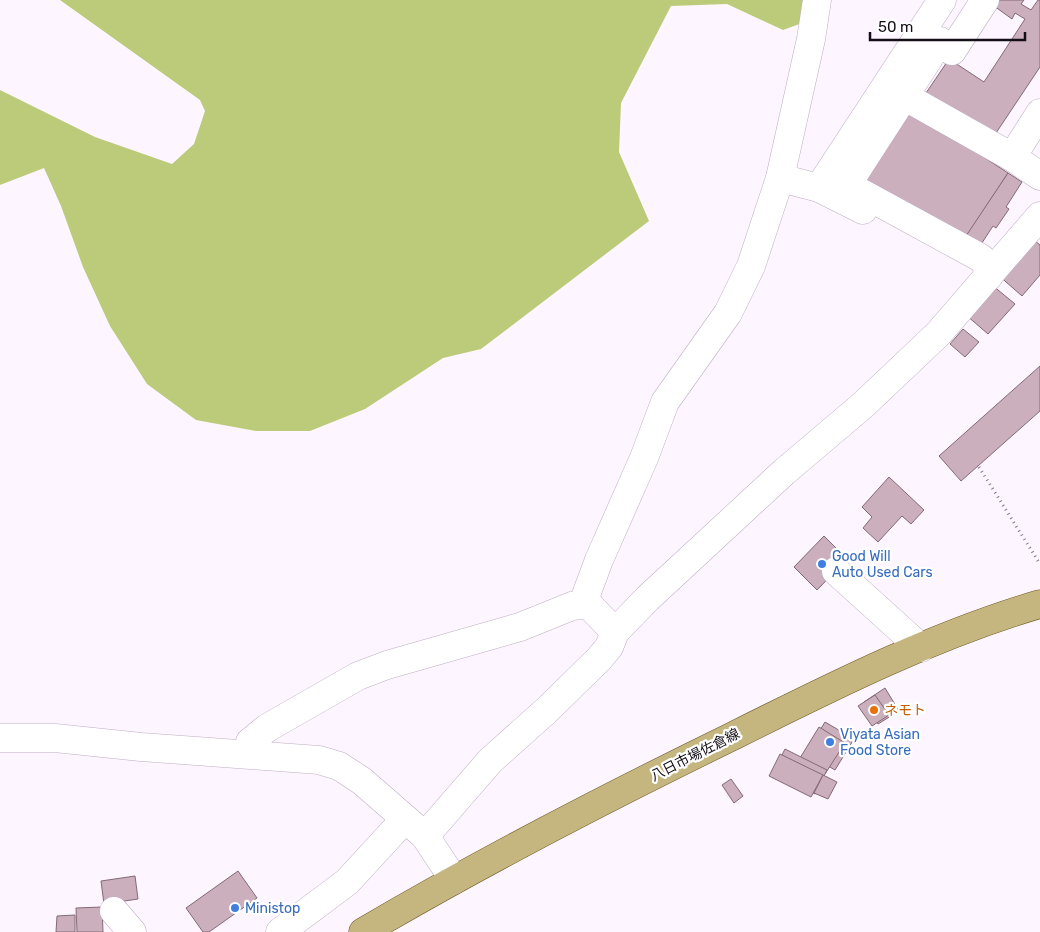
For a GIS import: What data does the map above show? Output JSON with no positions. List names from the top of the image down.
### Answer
{
  "streets": {
    "main road": ["八日市場佐倉線"]
  },
  "places": [
    "Good Will Auto Used Cars",
    "ネモト",
    "Viyata Asian Food Store",
    "Ministop"
  ],
  "scale_bar": "50 m"
}
